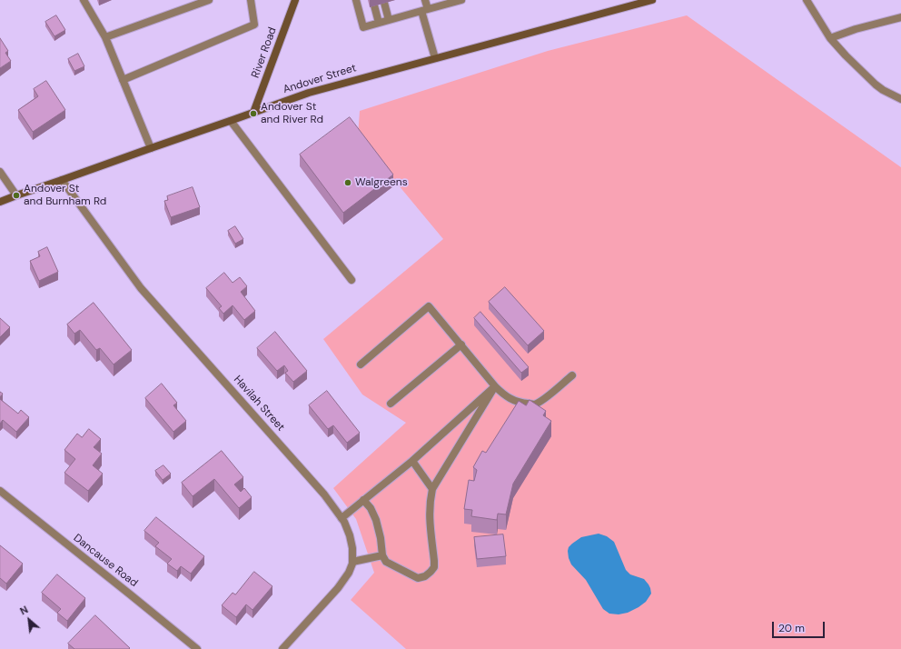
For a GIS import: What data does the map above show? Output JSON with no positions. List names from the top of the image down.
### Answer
{
  "streets": {
    "main road": ["River Road", "Andover Street"],
    "street": ["Havilah Street", "Dancause Road"]
  },
  "crossings": [
    ["River Road", "Andover Street"],
    ["Andover Street", "Havilah Street"]
  ],
  "places": ["Andover St and River Rd", "Walgreens", "Andover St and Burnham Rd"],
  "scale_bar": "20 m",
  "north": "top left"
}
